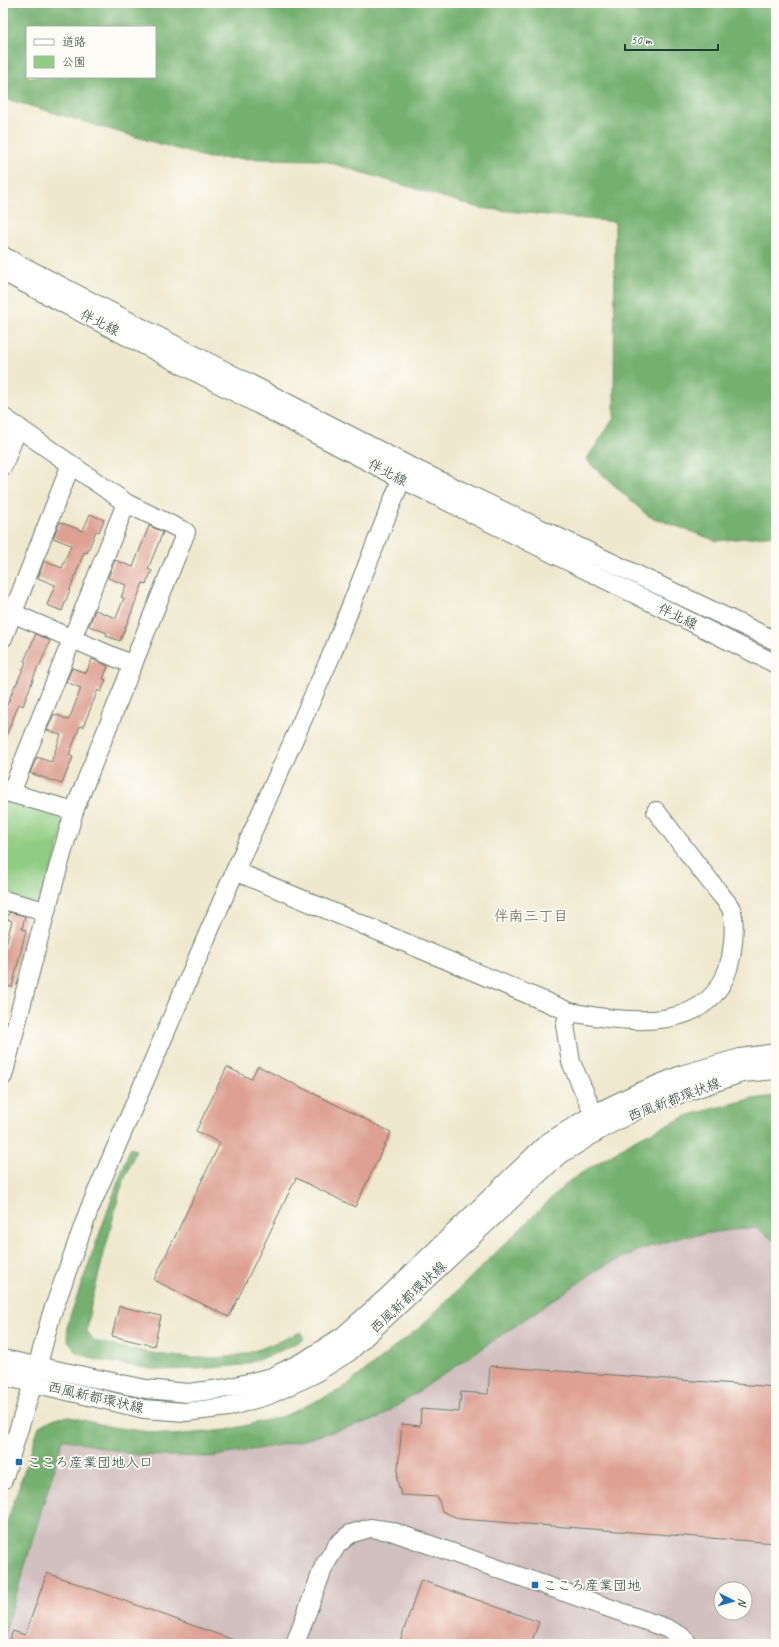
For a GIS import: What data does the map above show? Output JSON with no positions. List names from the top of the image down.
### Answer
{
  "streets": {
    "street": ["伴北線", "西風新都環状線"]
  },
  "districts": ["伴南三丁目"],
  "places": {
    "transit": ["こころ産業団地入口", "こころ産業団地"]
  },
  "legend": ["道路", "公園"],
  "scale_bar": "50 m",
  "north": "right"
}
